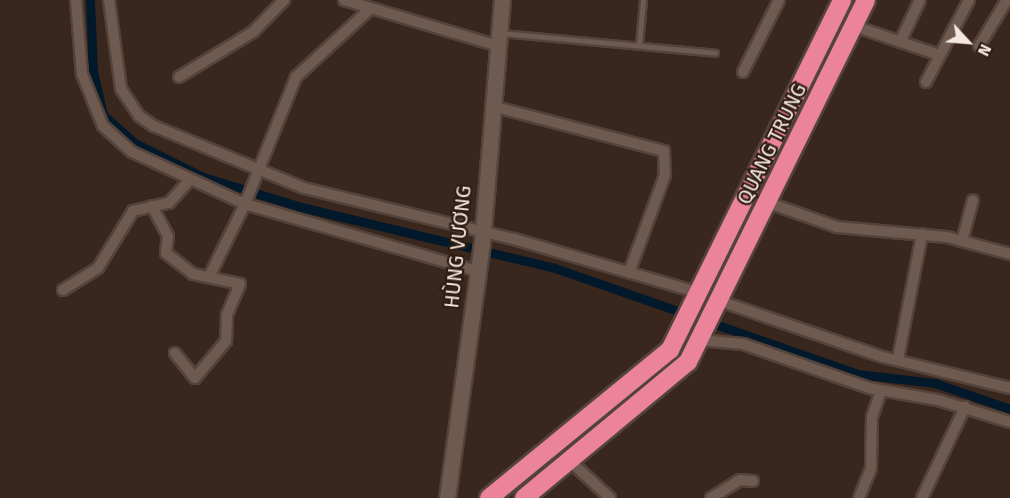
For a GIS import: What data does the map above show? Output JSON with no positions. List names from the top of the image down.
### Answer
{
  "streets": {
    "highway": ["QUANG TRUNG"],
    "street": ["HÙNG VƯƠNG"]
  },
  "north": "bottom right"
}
